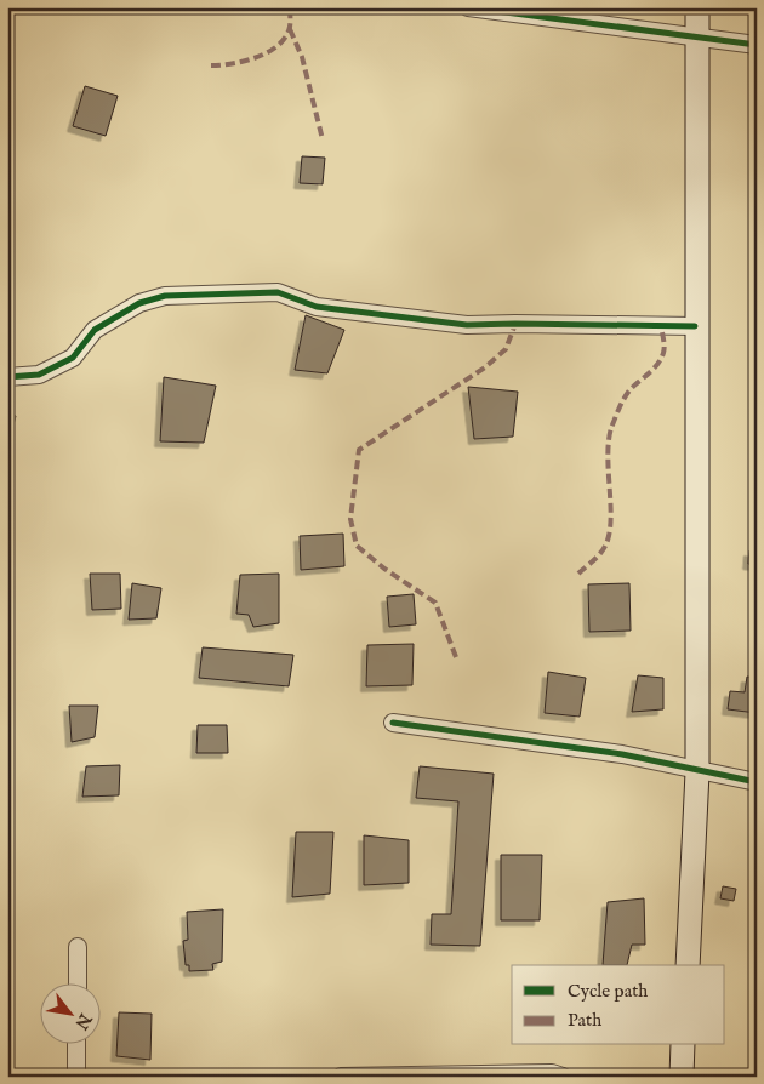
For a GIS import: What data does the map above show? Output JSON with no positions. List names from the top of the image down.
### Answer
{
  "legend": ["Cycle path", "Path"],
  "north": "bottom right"
}
